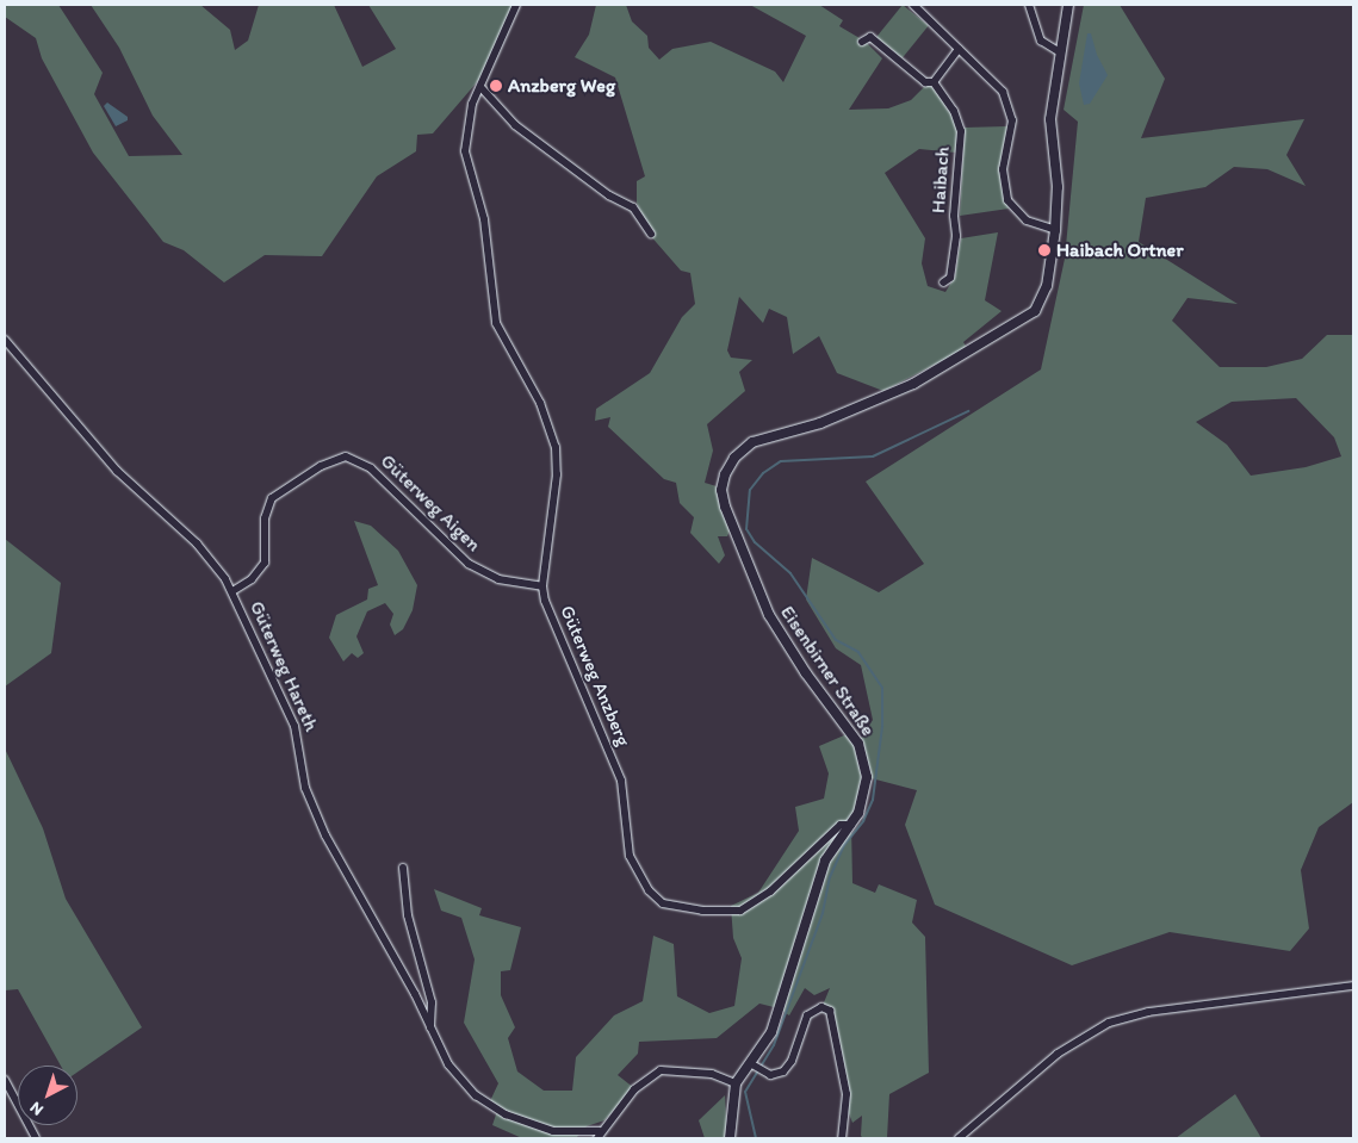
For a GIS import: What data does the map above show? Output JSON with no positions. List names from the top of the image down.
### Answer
{
  "streets": {
    "main road": ["Eisenbirner Straße"],
    "street": [
      "Haibach",
      "Güterweg Aigen",
      "Güterweg Hareth",
      "Güterweg Anzberg"
    ]
  },
  "crossings": [
    ["Güterweg Aigen", "Güterweg Hareth"],
    ["Güterweg Aigen", "Güterweg Anzberg"],
    ["Eisenbirner Straße", "Güterweg Anzberg"]
  ],
  "places": ["Anzberg Weg", "Haibach Ortner"],
  "north": "bottom left"
}
